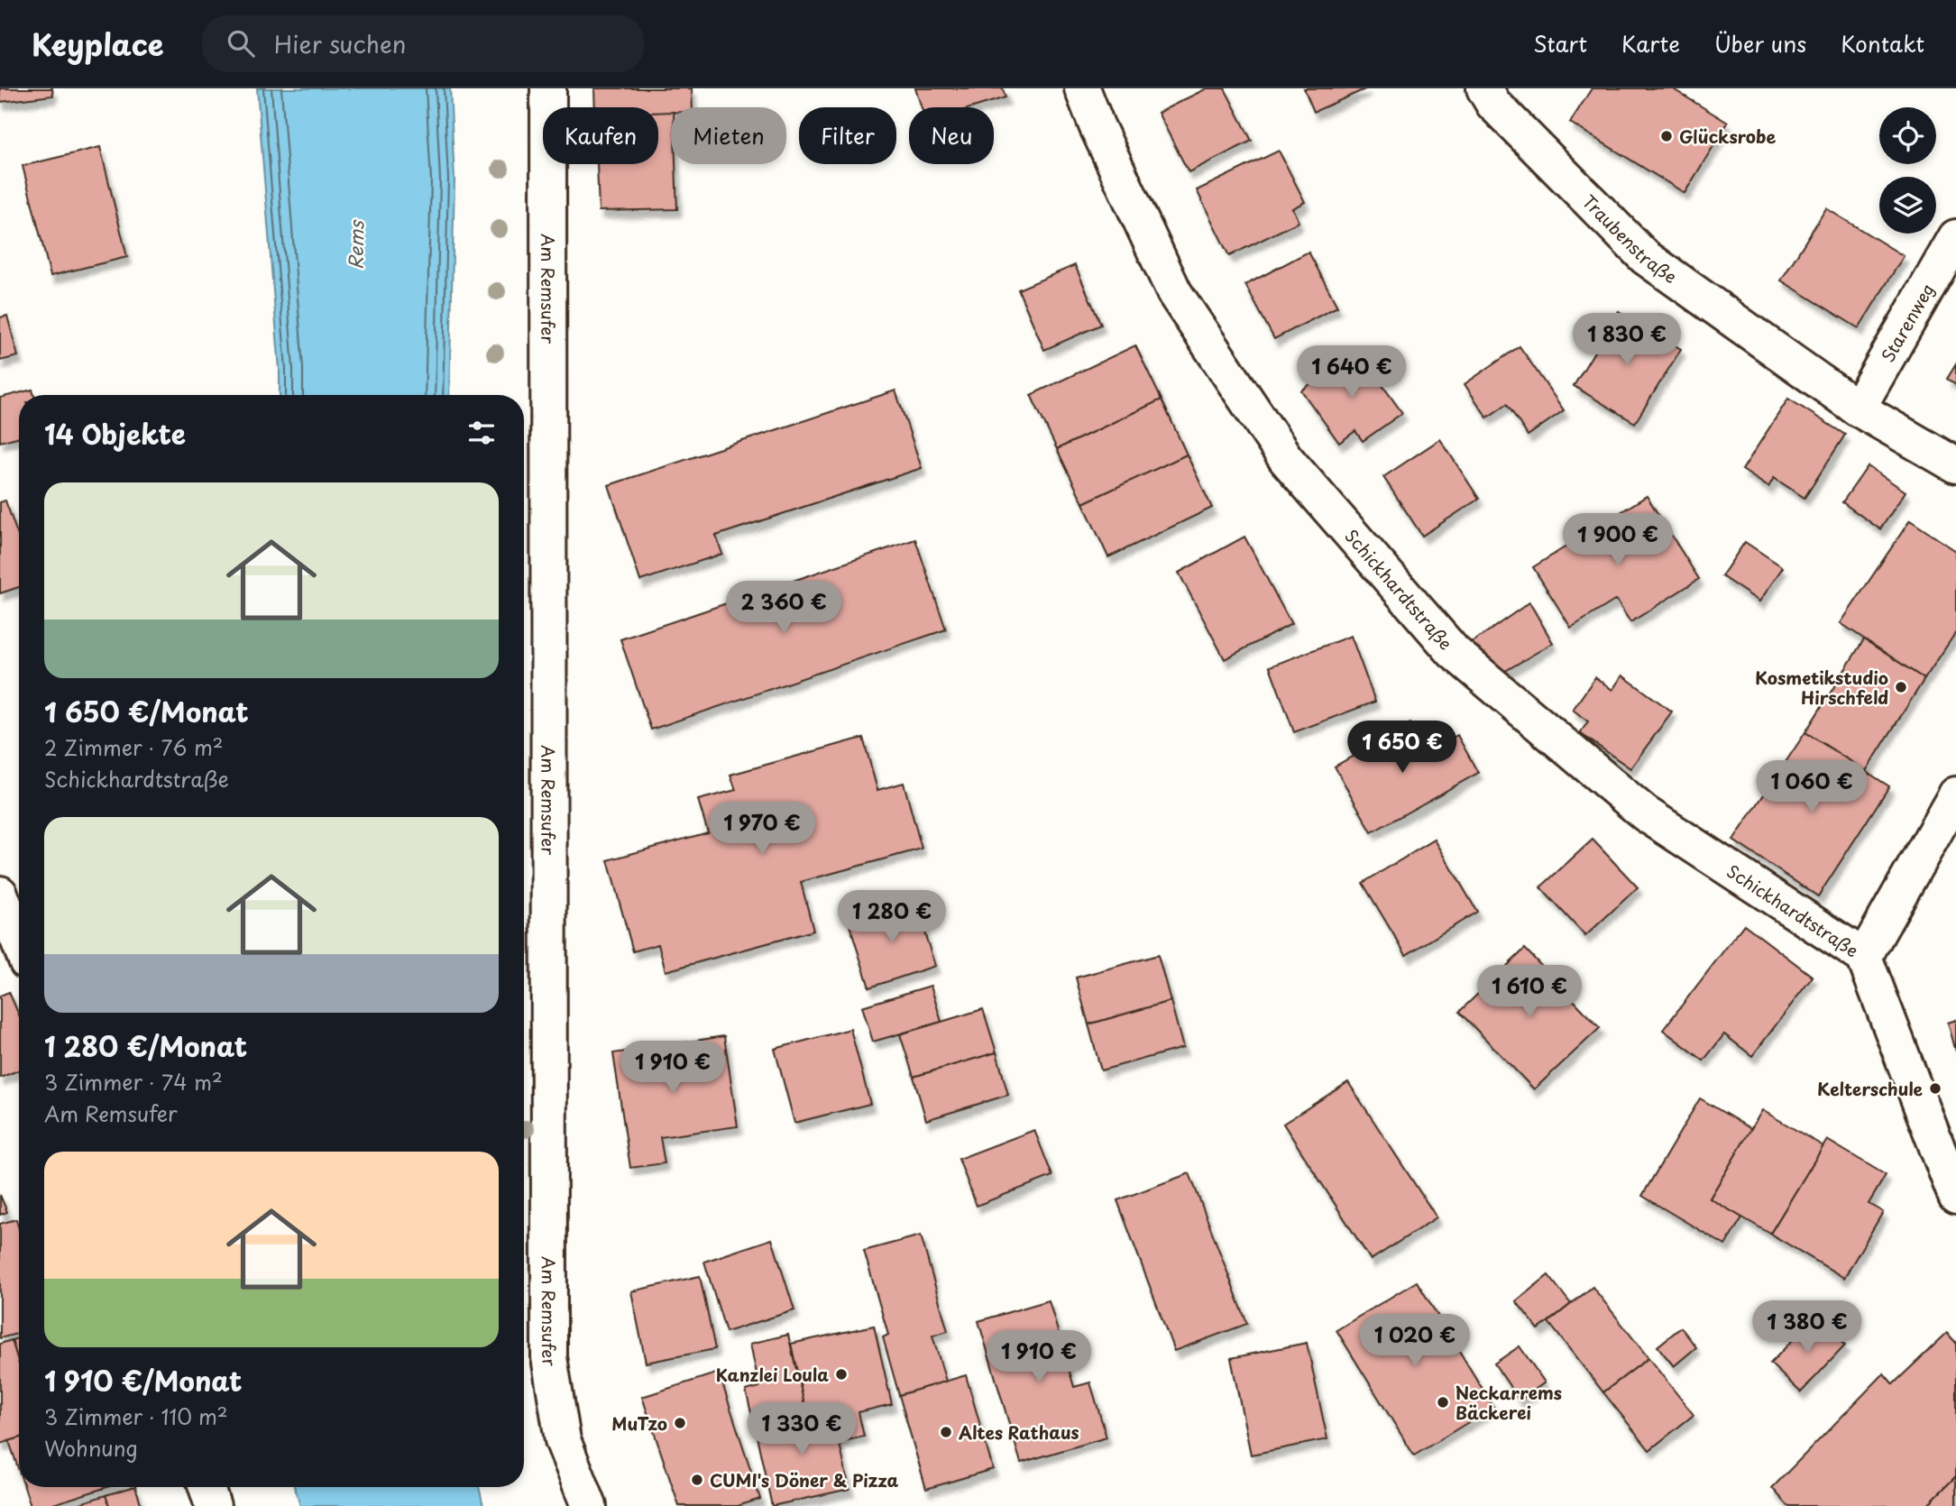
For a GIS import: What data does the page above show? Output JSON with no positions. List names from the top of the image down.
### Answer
{
  "streets": {
    "street": [
      "Traubenstraße",
      "Am Remsufer",
      "Starenweg",
      "Schickhardtstraße"
    ]
  },
  "crossings": [
    ["Traubenstraße", "Starenweg"]
  ],
  "water": ["Rems"],
  "places": [
    "Glücksrobe",
    "Kosmetikstudio Hirschfeld",
    "Kelterschule",
    "Kanzlei Loula",
    "Neckarrems Bäckerei",
    "MuTzo",
    "Altes Rathaus",
    "CUMI's Döner & Pizza"
  ],
  "page": {
    "header": "Keyplace",
    "search": "Hier suchen",
    "nav": [
      "Start",
      "Karte",
      "Über uns",
      "Kontakt"
    ],
    "chip": [
      "Kaufen",
      "Mieten",
      "Filter",
      "Neu"
    ],
    "price": [
      "1 830 €",
      "1 640 €",
      "1 900 €",
      "2 360 €",
      "1 650 €",
      "1 060 €",
      "1 970 €",
      "1 280 €",
      "1 610 €",
      "1 910 €",
      "1 380 €",
      "1 020 €",
      "1 910 €",
      "1 330 €"
    ],
    "heading": "14 Objekte",
    "list": [
      {
        "name": "1 650 €/Monat",
        "note": "2 Zimmer · 76 m² · Schickhardtstraße"
      },
      {
        "name": "1 280 €/Monat",
        "note": "3 Zimmer · 74 m² · Am Remsufer"
      },
      {
        "name": "1 910 €/Monat",
        "note": "3 Zimmer · 110 m² · Wohnung"
      }
    ]
  }
}
